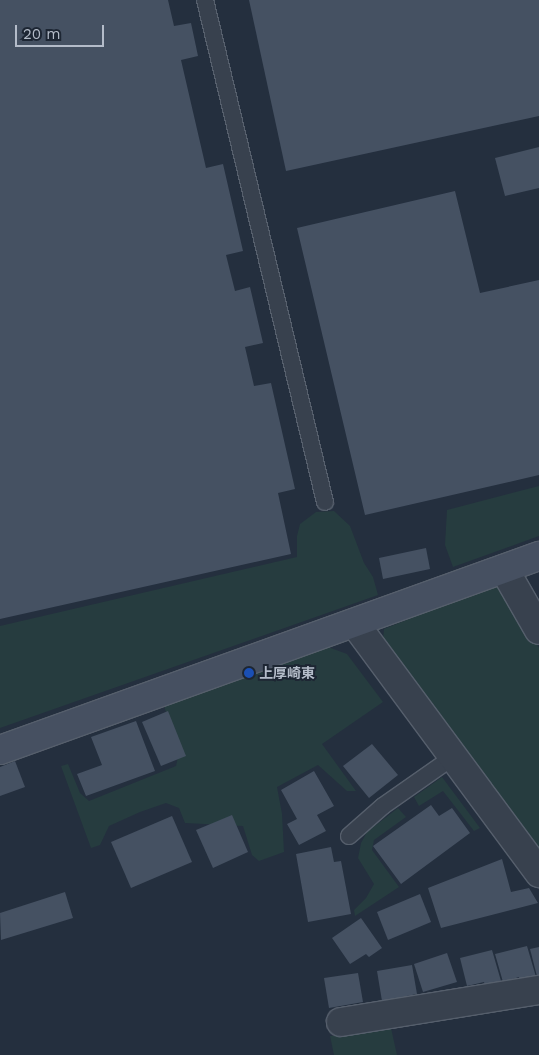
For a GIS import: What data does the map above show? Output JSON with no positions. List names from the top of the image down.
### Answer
{
  "places": ["上厚崎東"],
  "scale_bar": "20 m"
}
